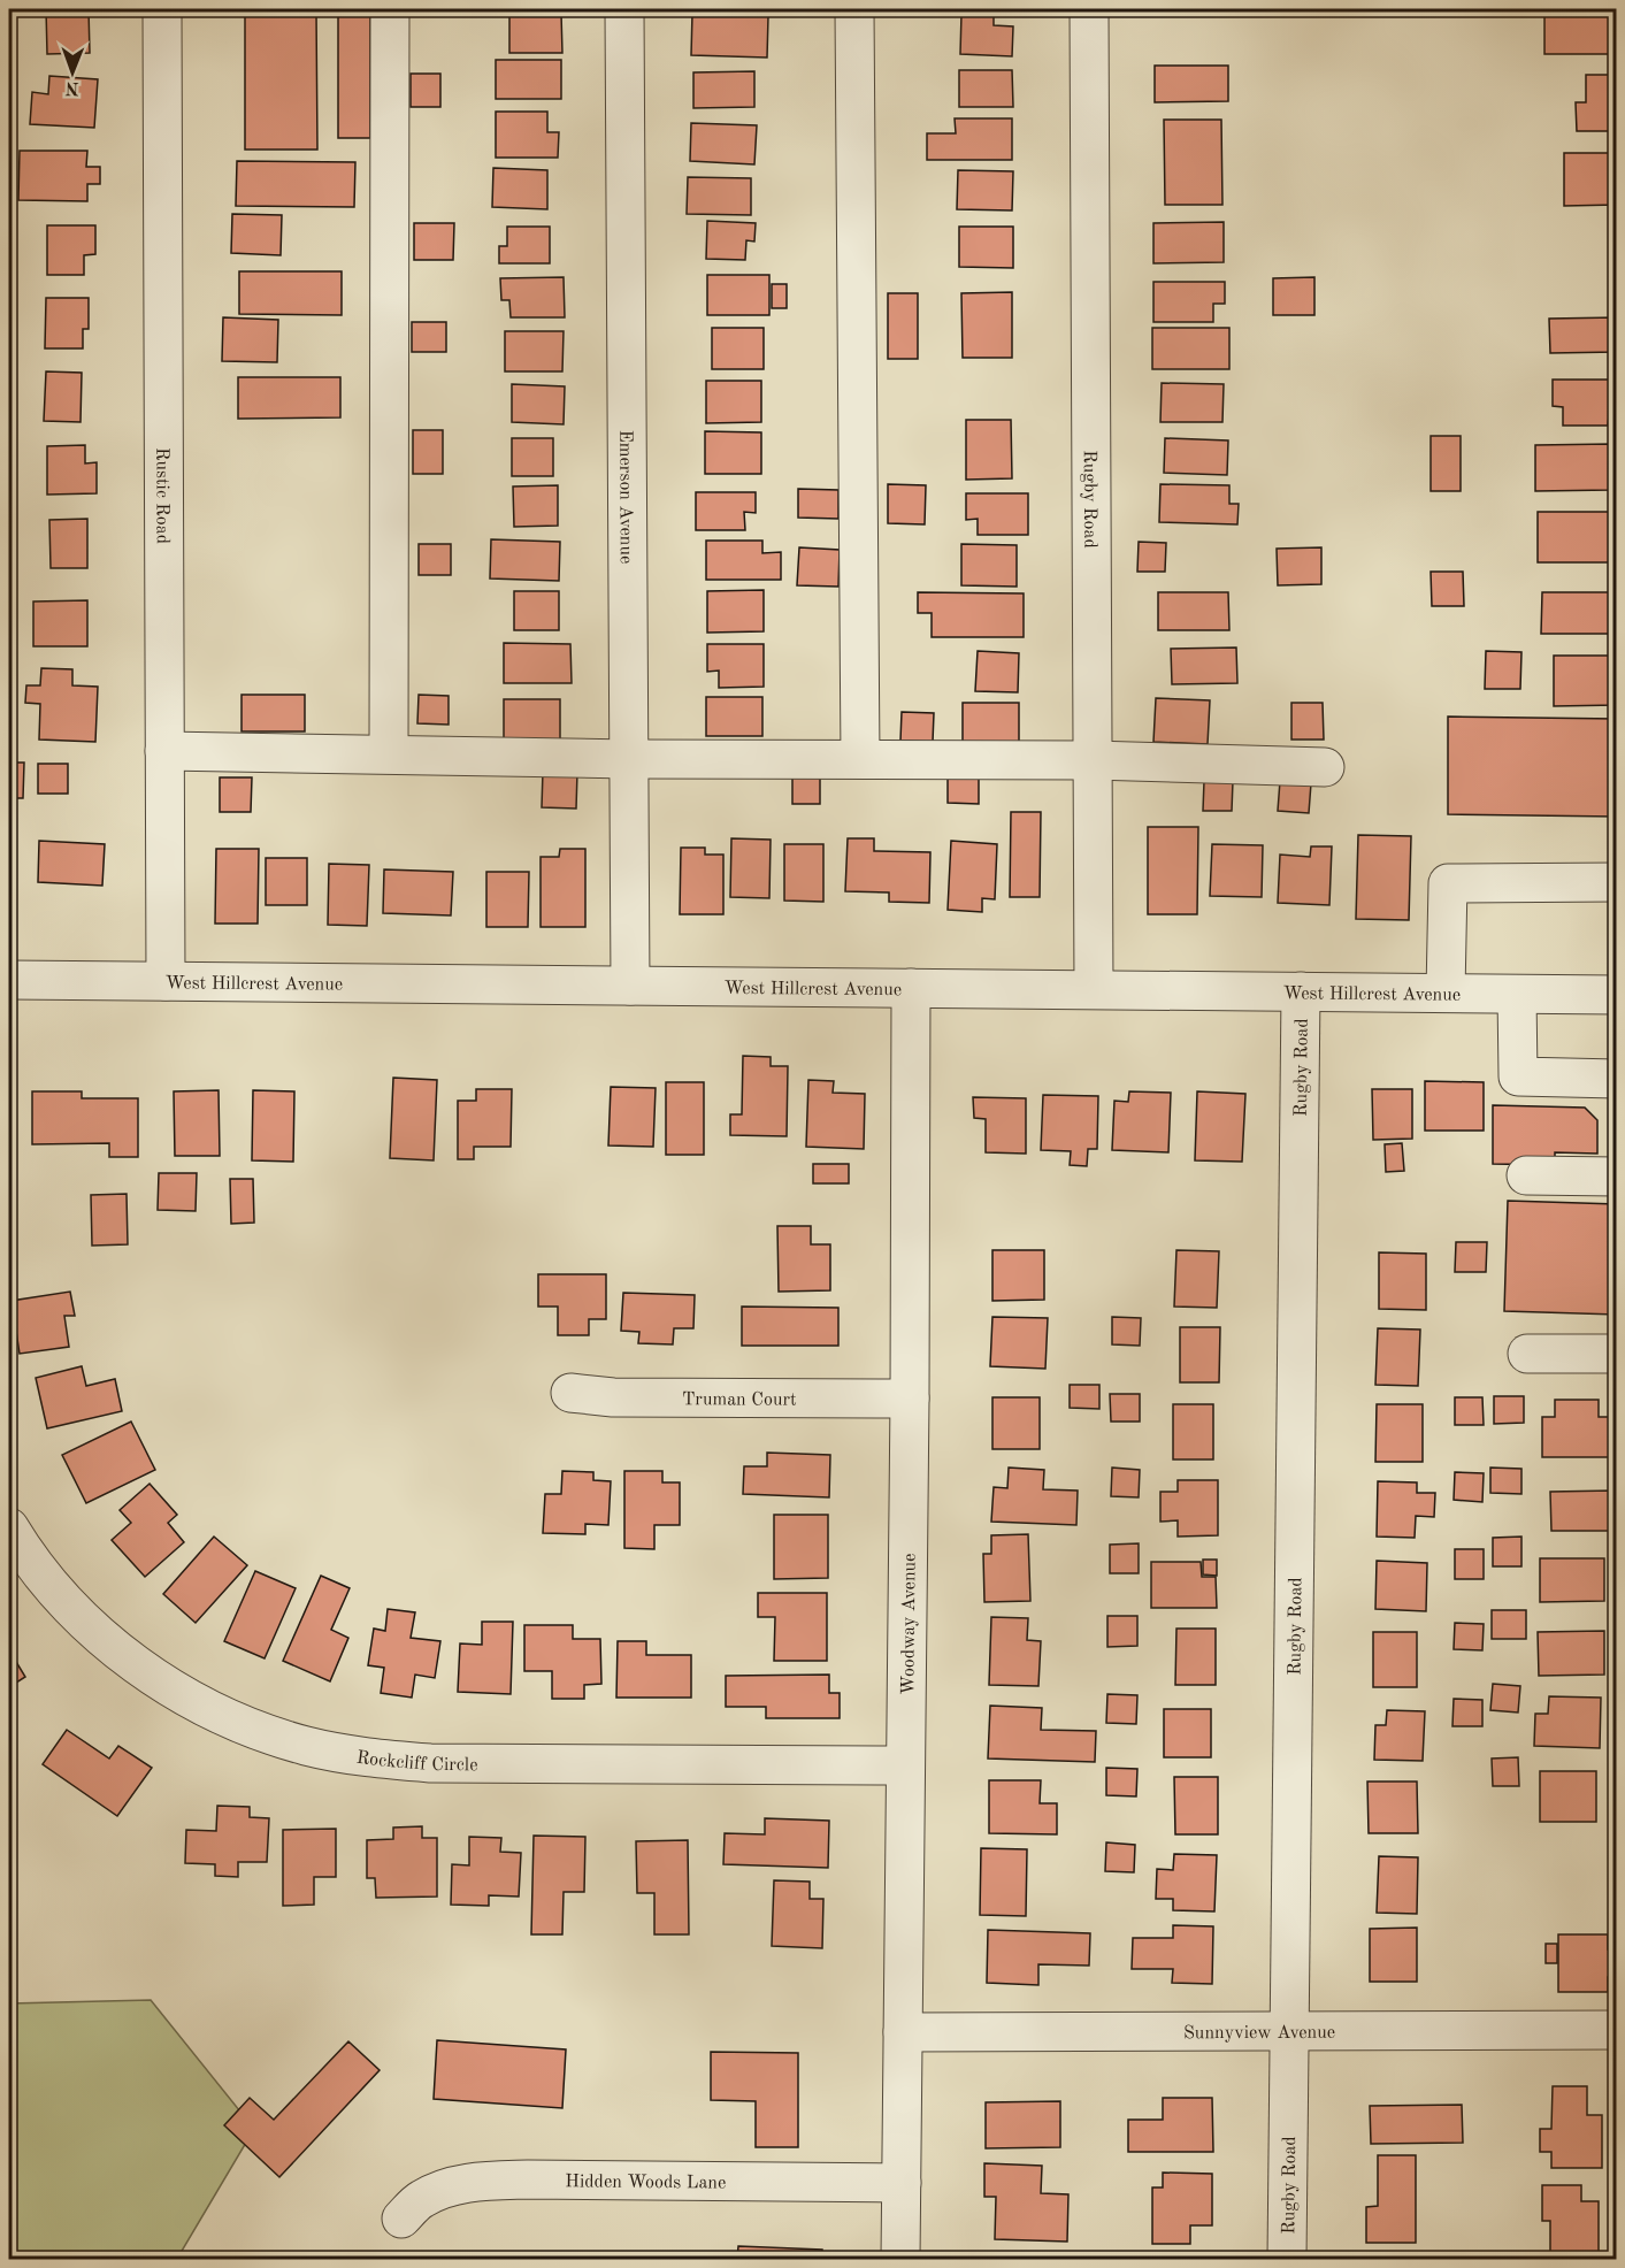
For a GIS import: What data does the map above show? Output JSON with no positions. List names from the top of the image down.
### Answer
{
  "streets": {
    "street": [
      "Rustic Road",
      "Emerson Avenue",
      "Rugby Road",
      "West Hillcrest Avenue",
      "Truman Court",
      "Woodway Avenue",
      "Rockcliff Circle",
      "Sunnyview Avenue",
      "Hidden Woods Lane"
    ]
  },
  "crossings": [
    ["Rustic Road", "West Hillcrest Avenue"],
    ["Emerson Avenue", "West Hillcrest Avenue"],
    ["Rugby Road", "West Hillcrest Avenue"],
    ["Rugby Road", "Sunnyview Avenue"],
    ["West Hillcrest Avenue", "Woodway Avenue"],
    ["Truman Court", "Woodway Avenue"],
    ["Woodway Avenue", "Rockcliff Circle"],
    ["Woodway Avenue", "Sunnyview Avenue"],
    ["Woodway Avenue", "Hidden Woods Lane"]
  ],
  "north": "bottom"
}
